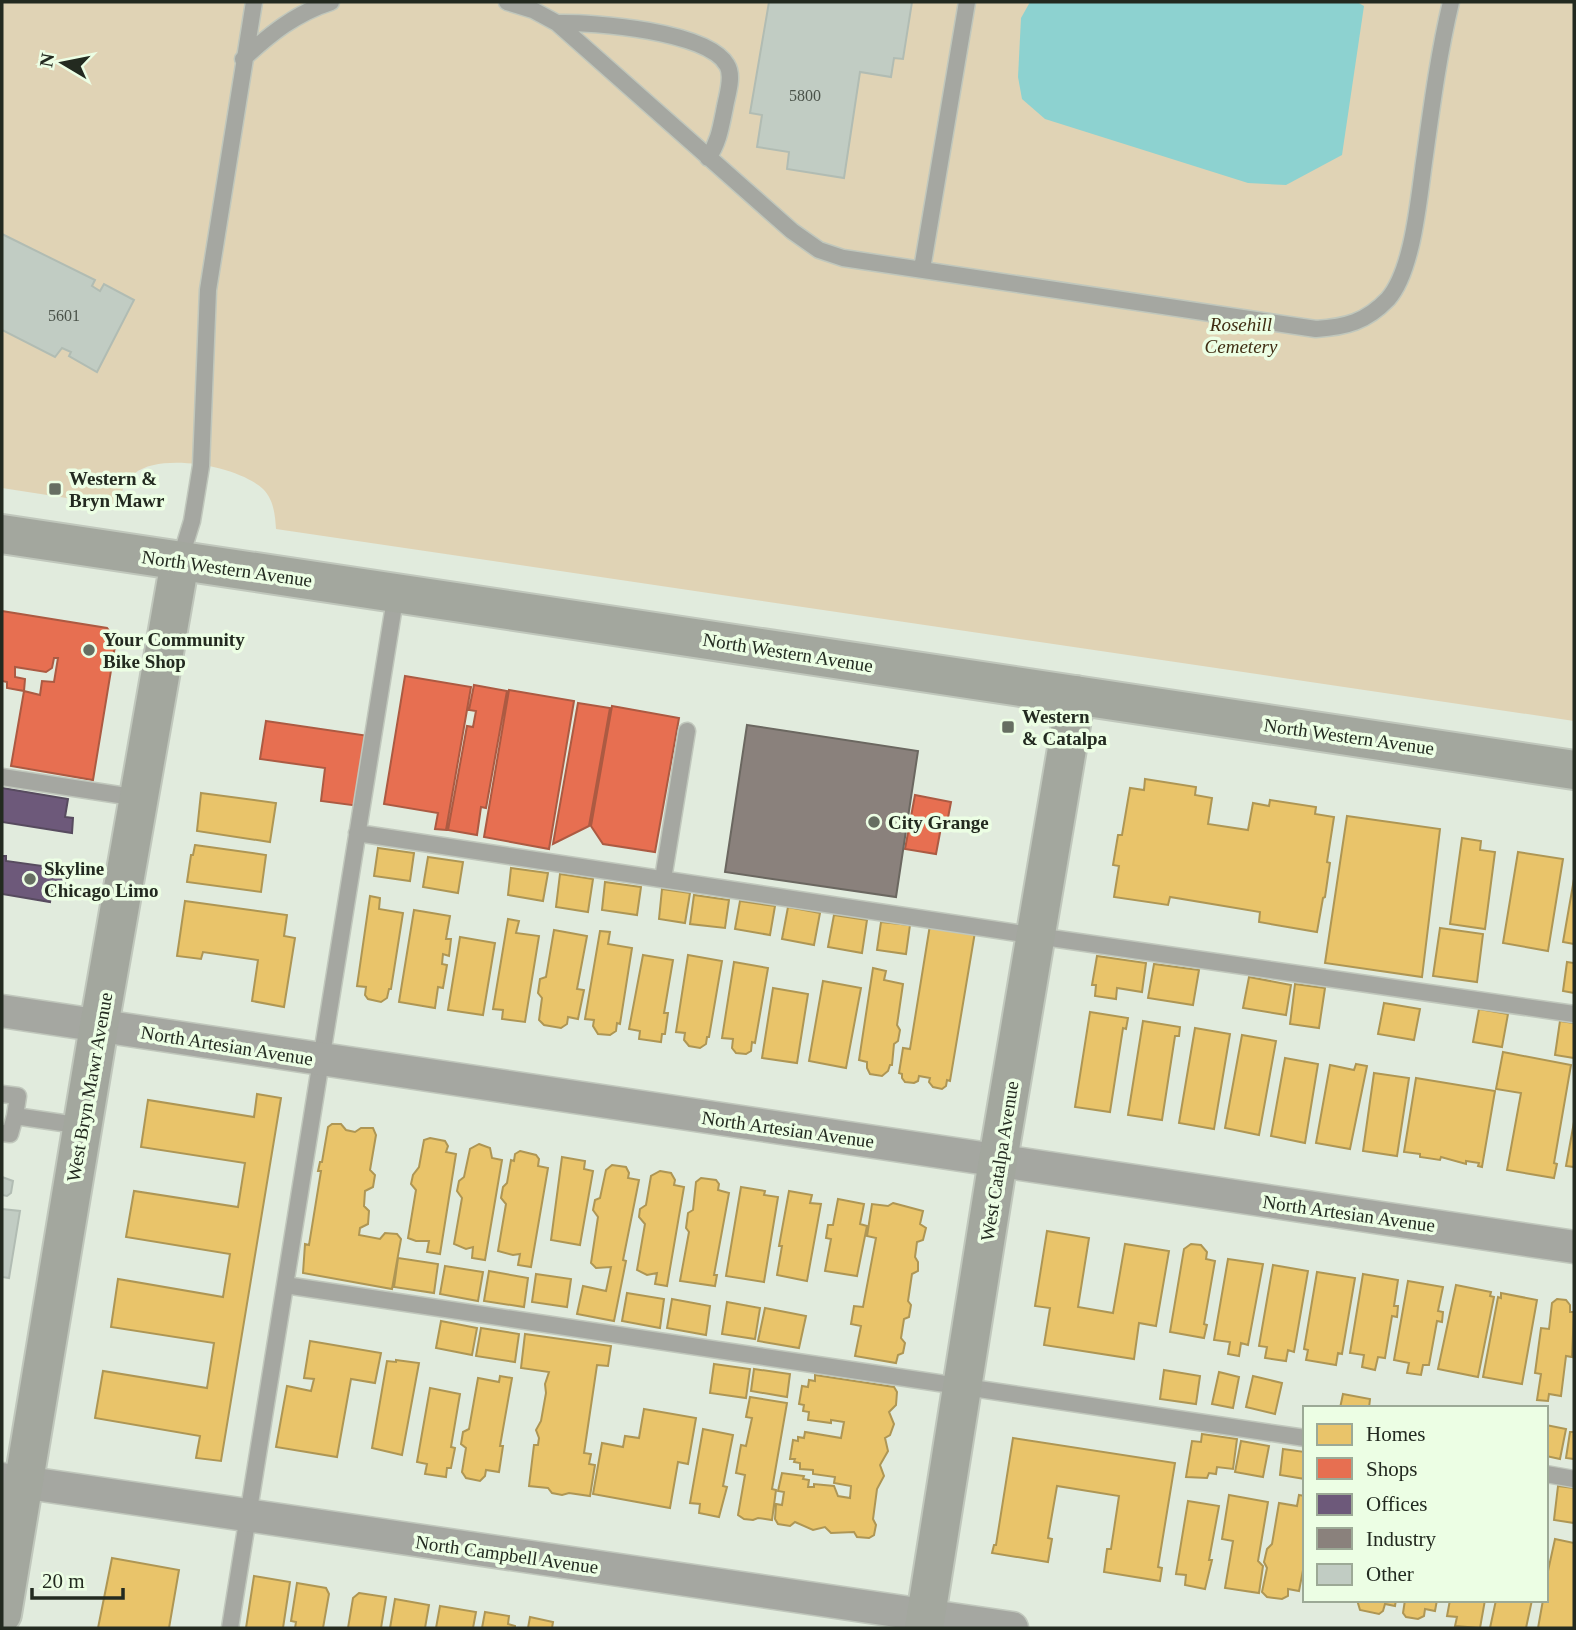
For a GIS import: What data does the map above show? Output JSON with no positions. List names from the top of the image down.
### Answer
{
  "streets": {
    "street": [
      "North Western Avenue",
      "North Artesian Avenue",
      "West Bryn Mawr Avenue",
      "West Catalpa Avenue",
      "North Campbell Avenue"
    ]
  },
  "crossings": [
    ["North Western Avenue", "West Bryn Mawr Avenue"],
    ["North Western Avenue", "West Catalpa Avenue"],
    ["North Artesian Avenue", "West Bryn Mawr Avenue"],
    ["North Artesian Avenue", "West Catalpa Avenue"],
    ["West Bryn Mawr Avenue", "North Campbell Avenue"],
    ["West Catalpa Avenue", "North Campbell Avenue"]
  ],
  "parks": ["Rosehill Cemetery"],
  "places": {
    "transit": ["Western & Bryn Mawr", "Western & Catalpa"],
    "other": ["Your Community Bike Shop", "City Grange", "Skyline Chicago Limo"]
  },
  "house_numbers": ["5800", "5601"],
  "legend": [
    "Homes",
    "Shops",
    "Offices",
    "Industry",
    "Other"
  ],
  "scale_bar": "20 m",
  "north": "left"
}
